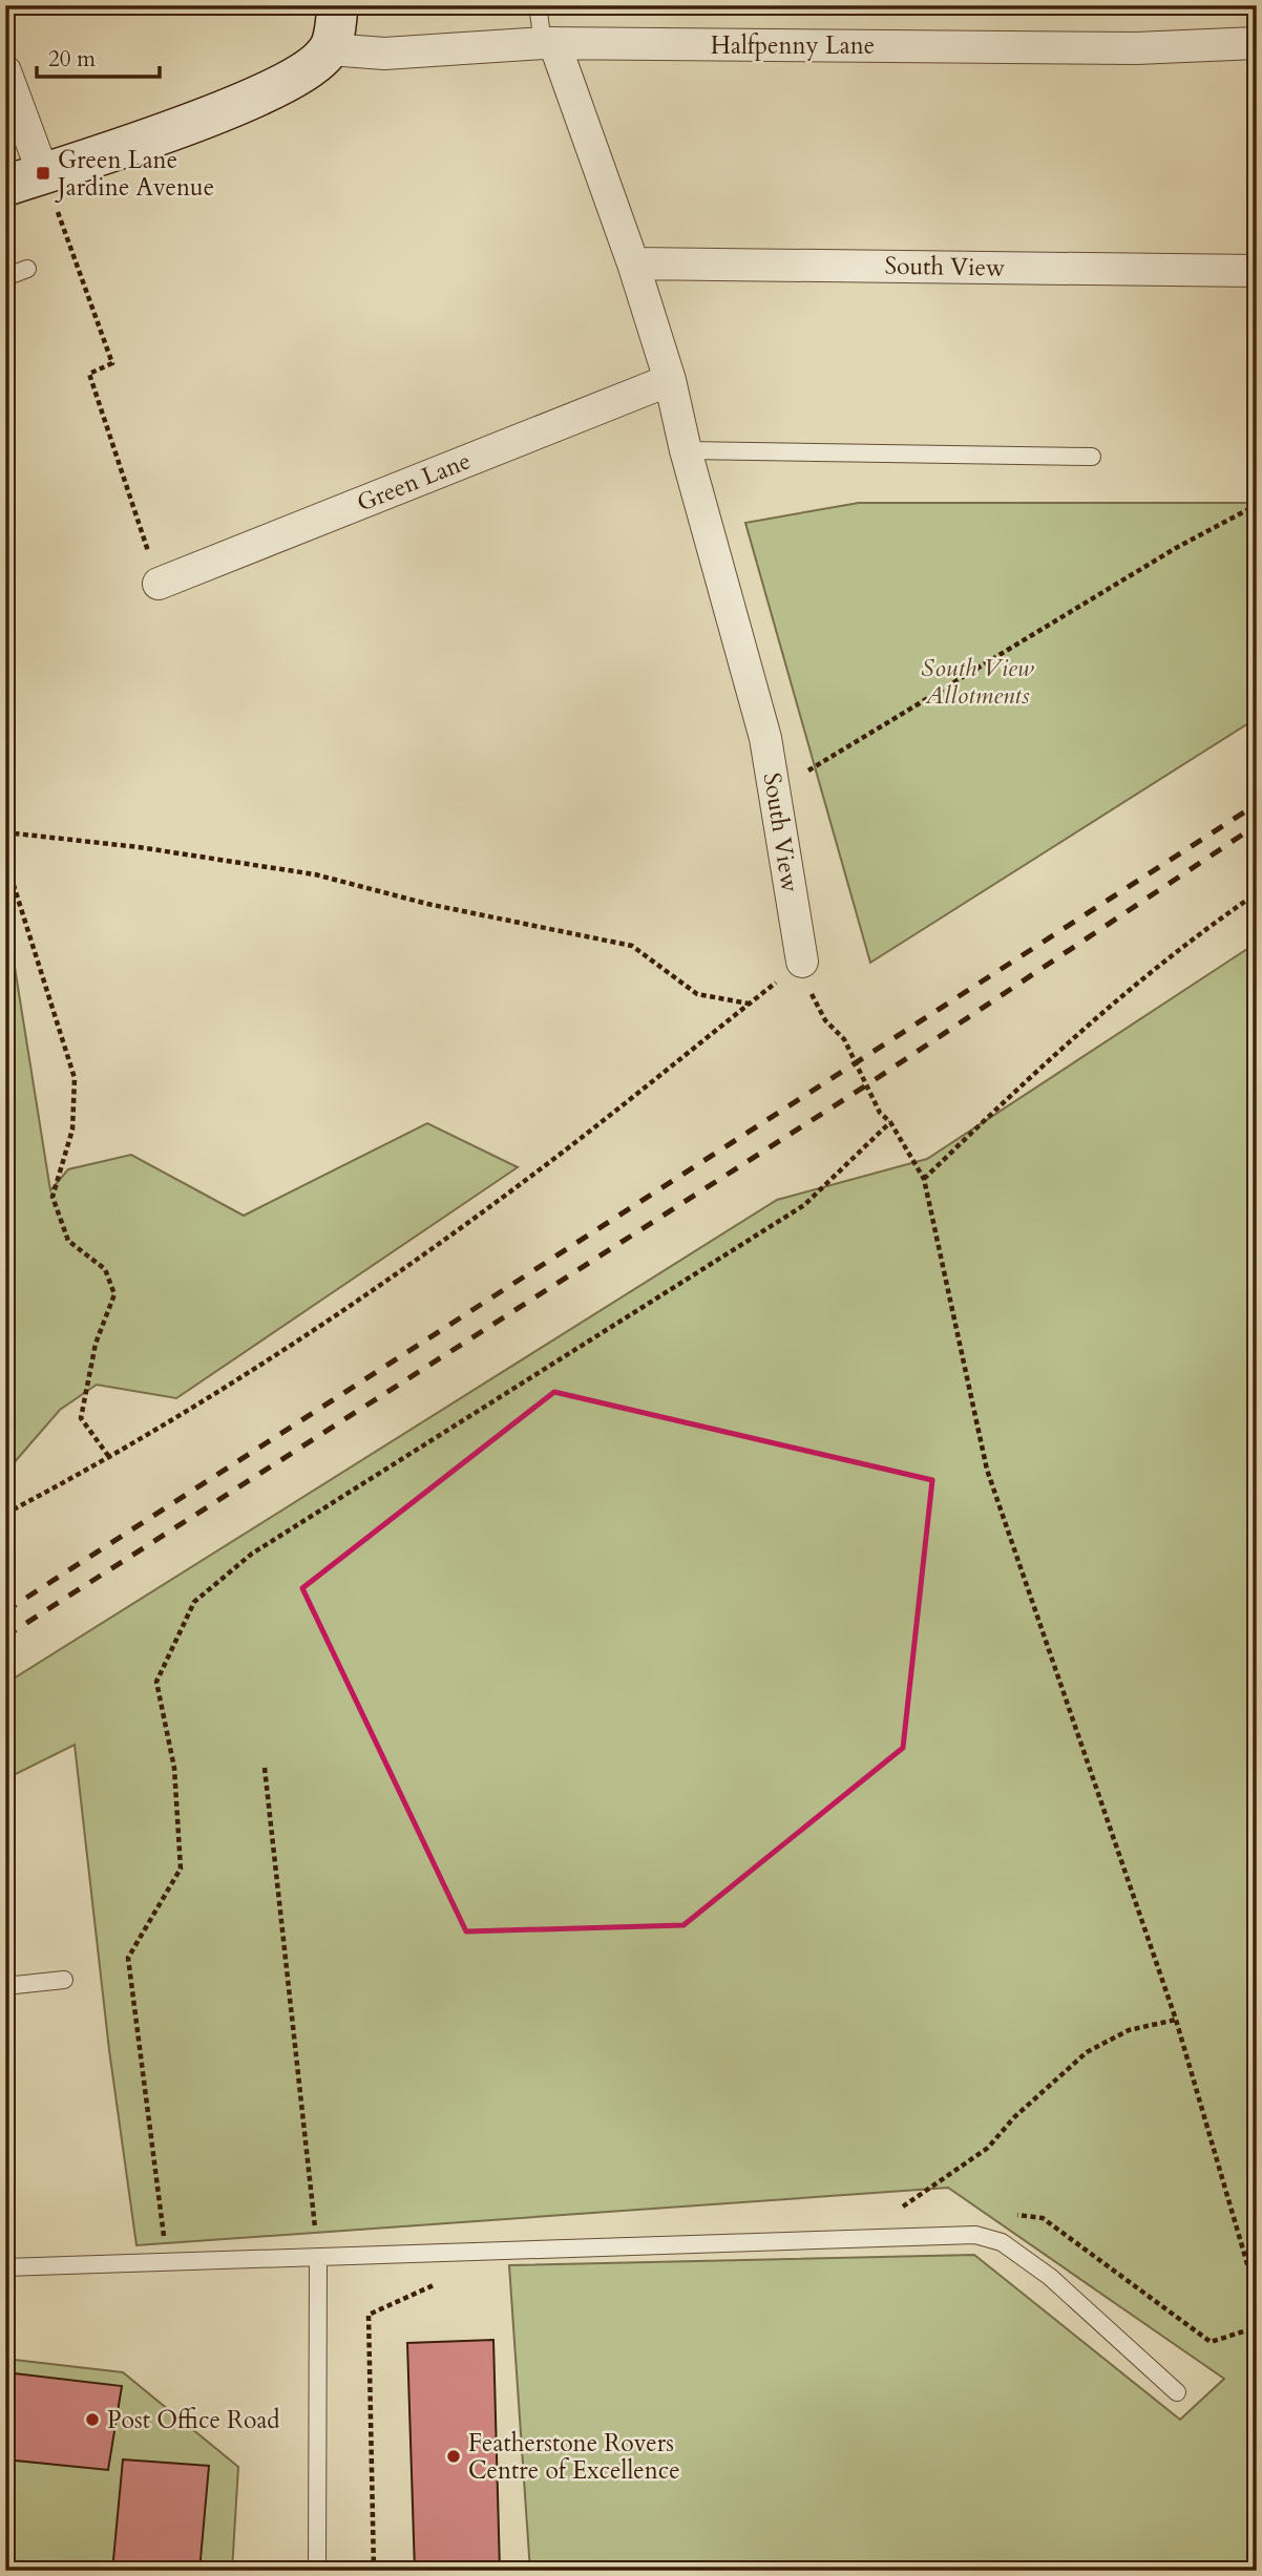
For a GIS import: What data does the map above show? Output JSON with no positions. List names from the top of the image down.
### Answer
{
  "streets": {
    "street": ["Halfpenny Lane", "South View", "Green Lane"]
  },
  "crossings": [
    ["Halfpenny Lane", "South View"],
    ["South View", "Green Lane"]
  ],
  "parks": ["South View Allotments"],
  "places": {
    "transit": ["Green Lane Jardine Avenue"],
    "other": ["Post Office Road", "Featherstone Rovers Centre of Excellence"]
  },
  "scale_bar": "20 m"
}
